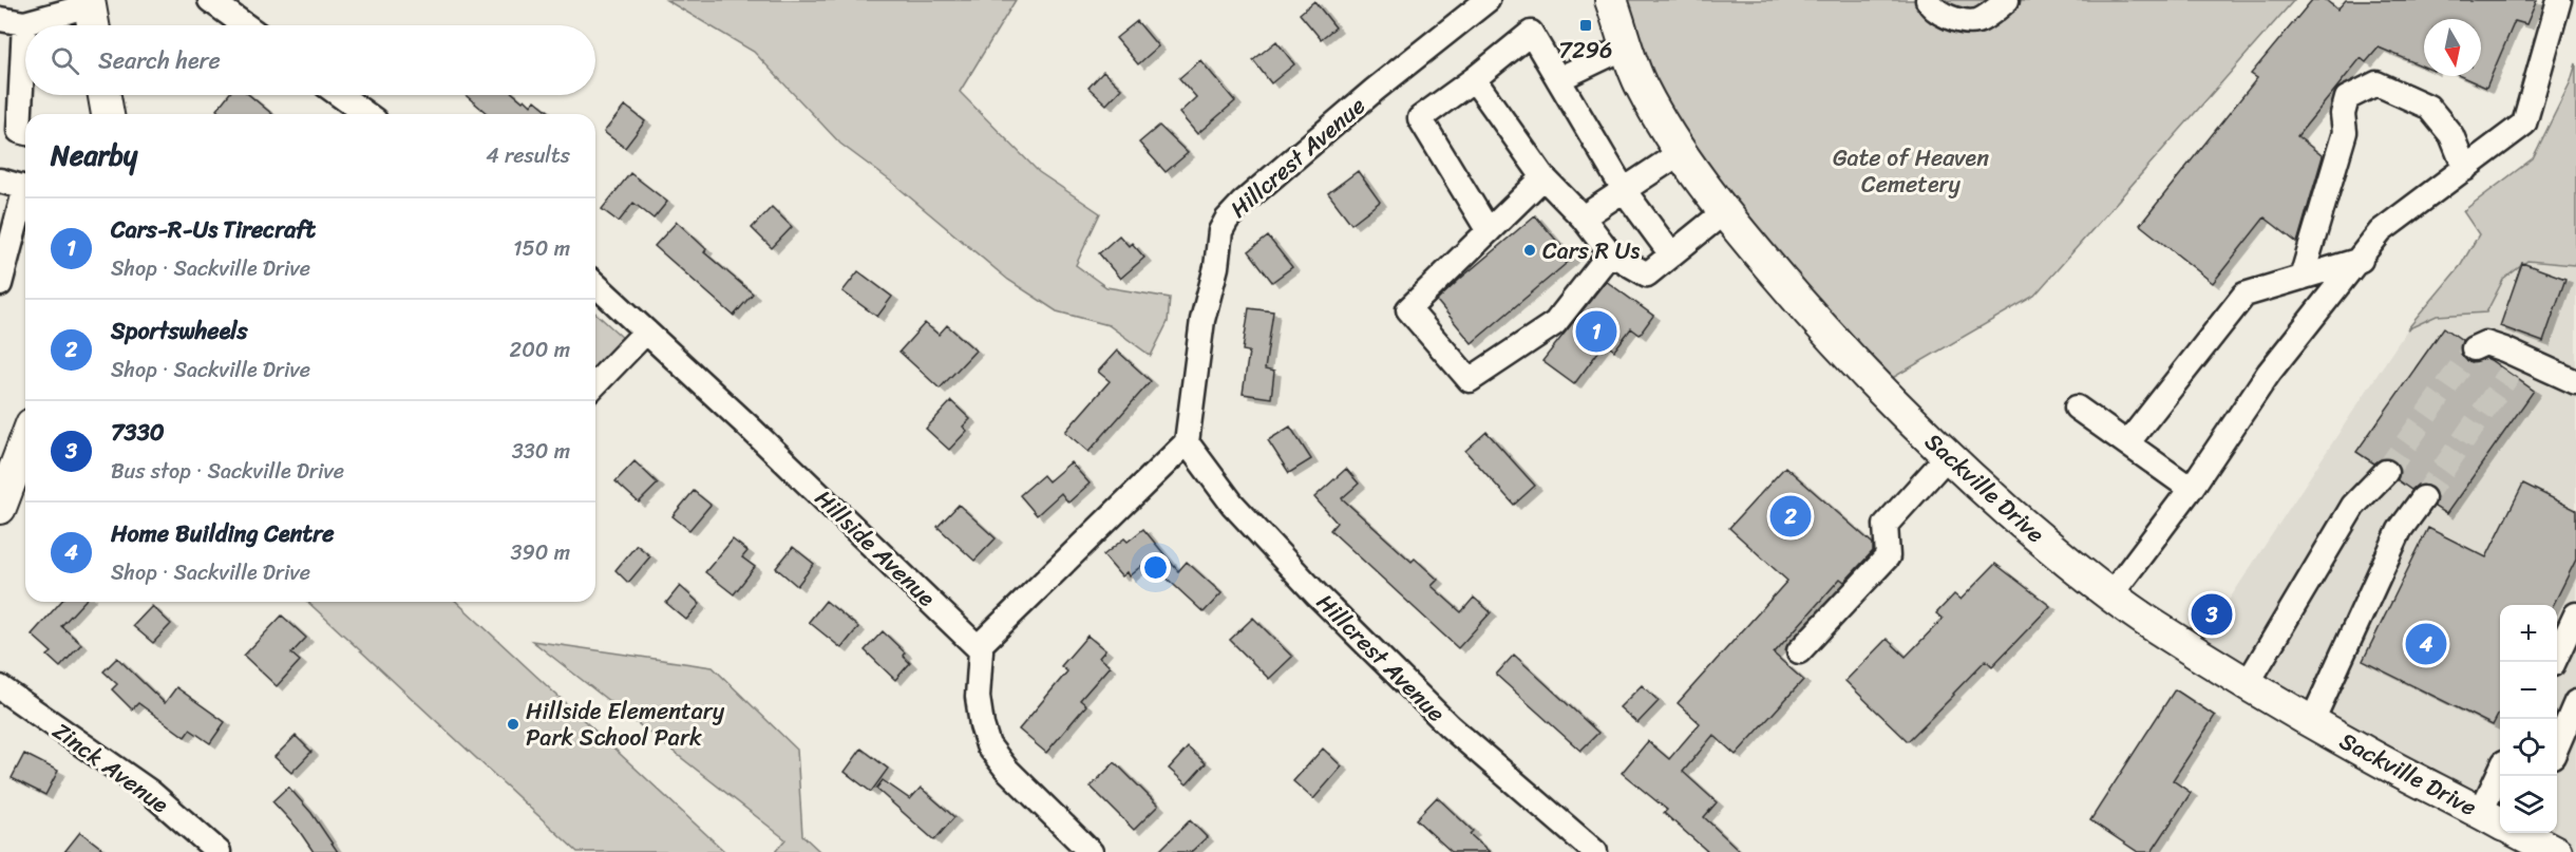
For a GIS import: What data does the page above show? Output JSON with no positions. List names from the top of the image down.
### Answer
{
  "streets": {
    "main road": ["Sackville Drive"],
    "street": ["Hillcrest Avenue", "Hillside Avenue", "Zinck Avenue"]
  },
  "parks": ["Gate of Heaven Cemetery"],
  "places": {
    "transit": ["7296"],
    "other": ["Cars R Us", "Hillside Elementary Park School Park"]
  },
  "north": "bottom",
  "page": {
    "search": "Search here",
    "heading": ["Nearby", "4 results"],
    "list": [
      {
        "mark": "1",
        "name": "Cars-R-Us Tirecraft",
        "note": "Shop · Sackville Drive",
        "value": "150 m"
      },
      {
        "mark": "2",
        "name": "Sportswheels",
        "note": "Shop · Sackville Drive",
        "value": "200 m"
      },
      {
        "mark": "3",
        "name": "7330",
        "note": "Bus stop · Sackville Drive",
        "value": "330 m"
      },
      {
        "mark": "4",
        "name": "Home Building Centre",
        "note": "Shop · Sackville Drive",
        "value": "390 m"
      }
    ],
    "pins": [
      "1",
      "2",
      "3",
      "4"
    ],
    "map_buttons": ["+", "−"]
  }
}
